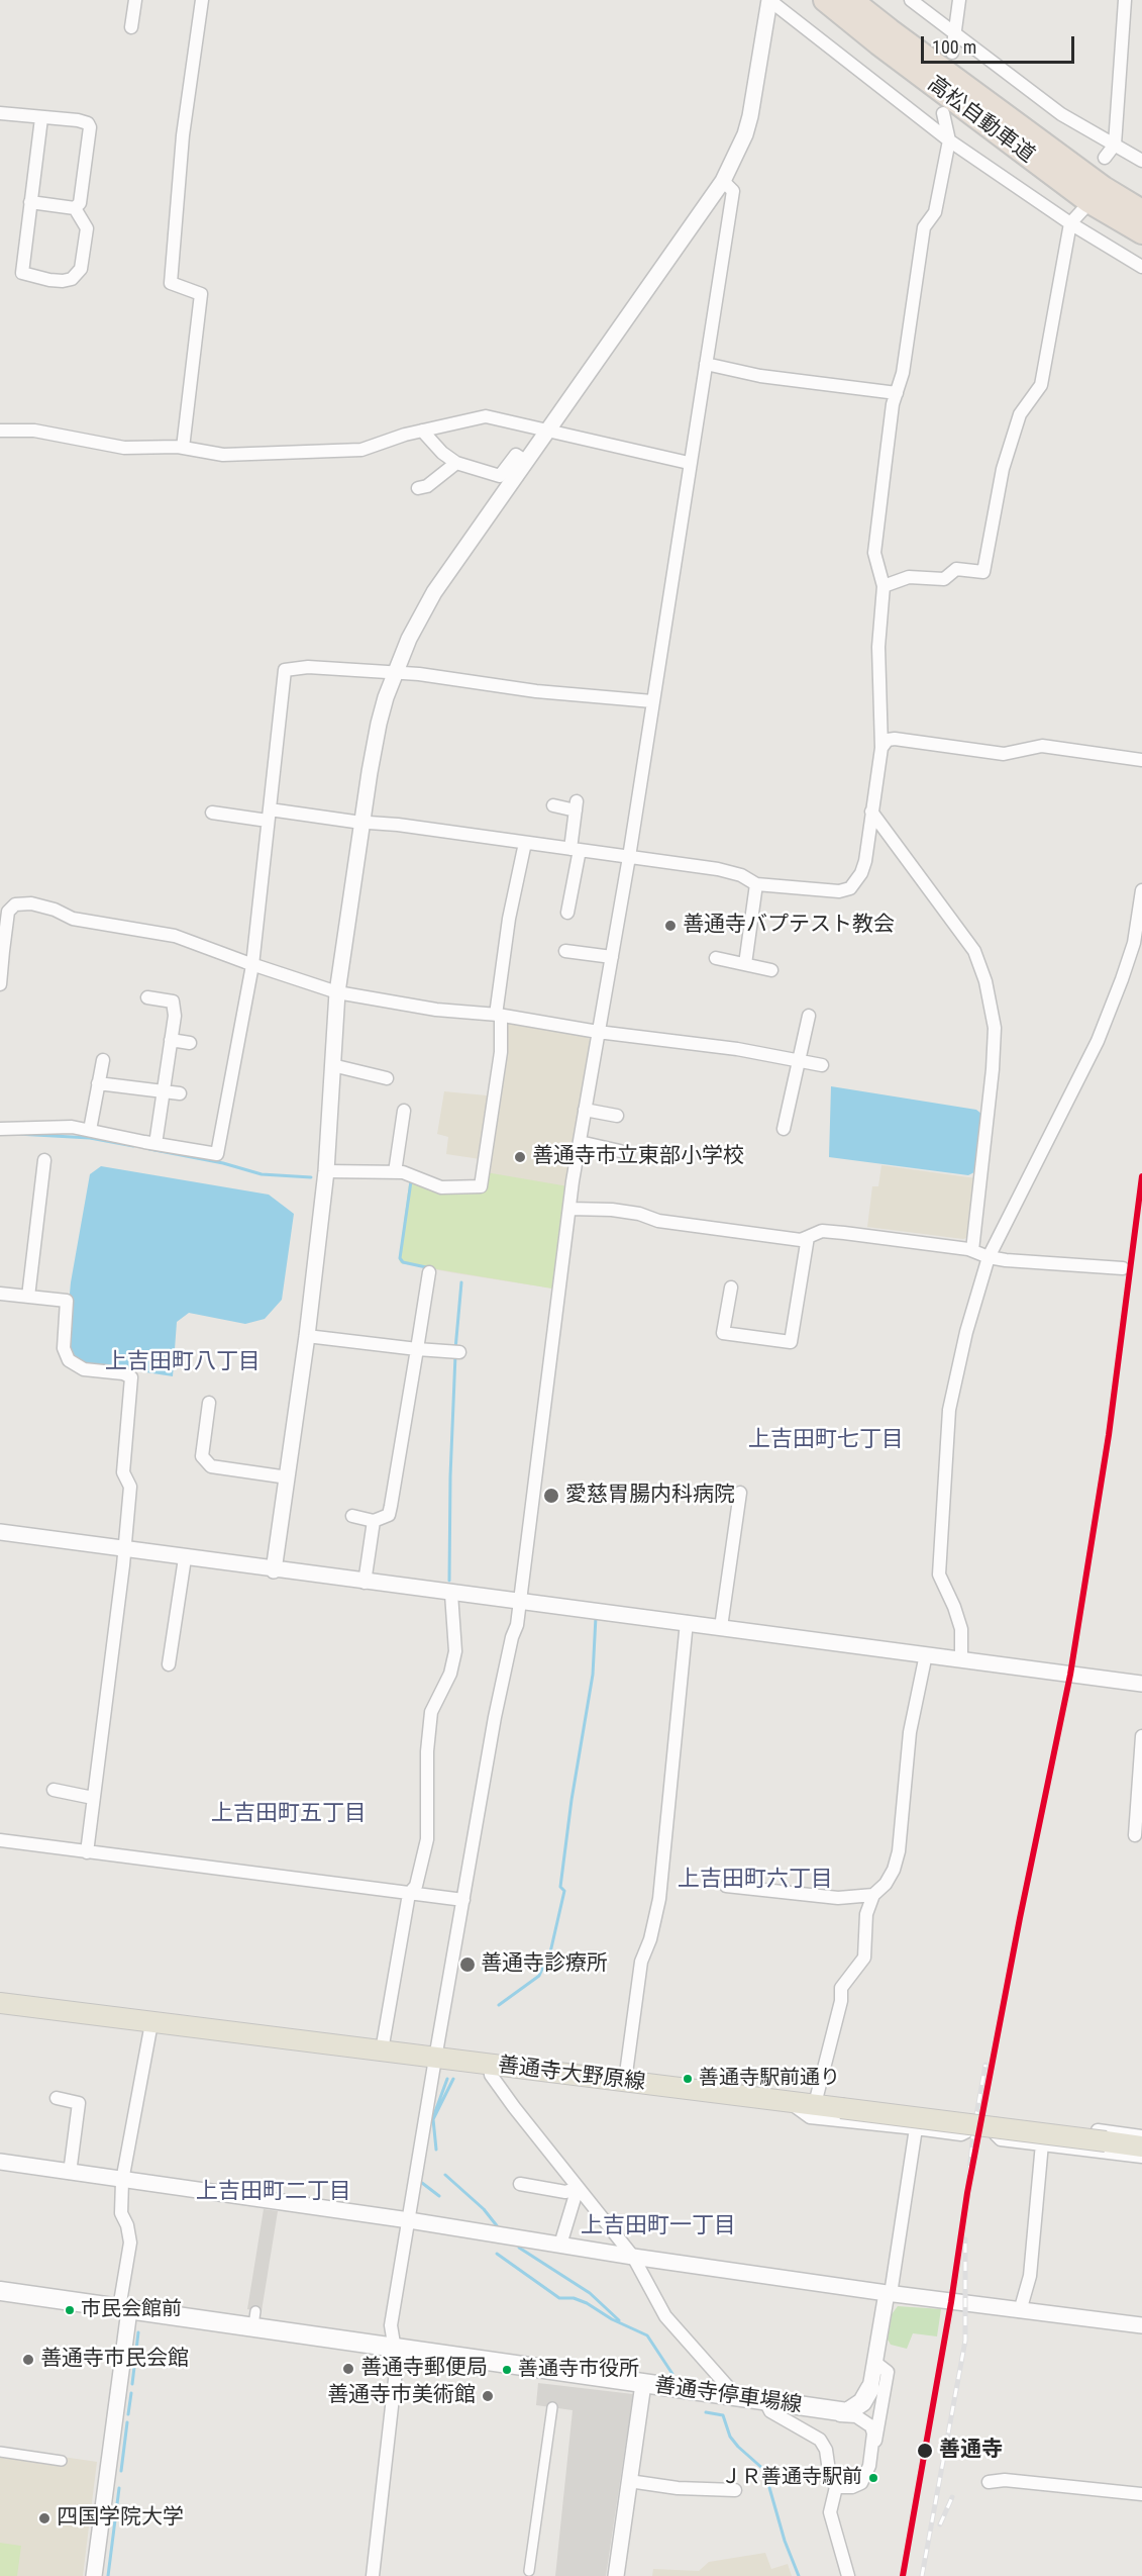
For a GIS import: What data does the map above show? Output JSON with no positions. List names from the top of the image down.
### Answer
{
  "streets": {
    "highway": ["高松自動車道"],
    "main road": ["善通寺大野原線", "善通寺停車場線"]
  },
  "districts": [
    "上吉田町八丁目",
    "上吉田町七丁目",
    "上吉田町五丁目",
    "上吉田町六丁目",
    "上吉田町二丁目",
    "上吉田町一丁目"
  ],
  "places": [
    "善通寺バプテスト教会",
    "善通寺市立東部小学校",
    "愛慈胃腸内科病院",
    "善通寺診療所",
    "善通寺駅前通り",
    "市民会館前",
    "善通寺市民会館",
    "善通寺郵便局",
    "善通寺市役所",
    "善通寺市美術館",
    "善通寺",
    "ＪＲ善通寺駅前",
    "四国学院大学"
  ],
  "scale_bar": "100 m"
}
